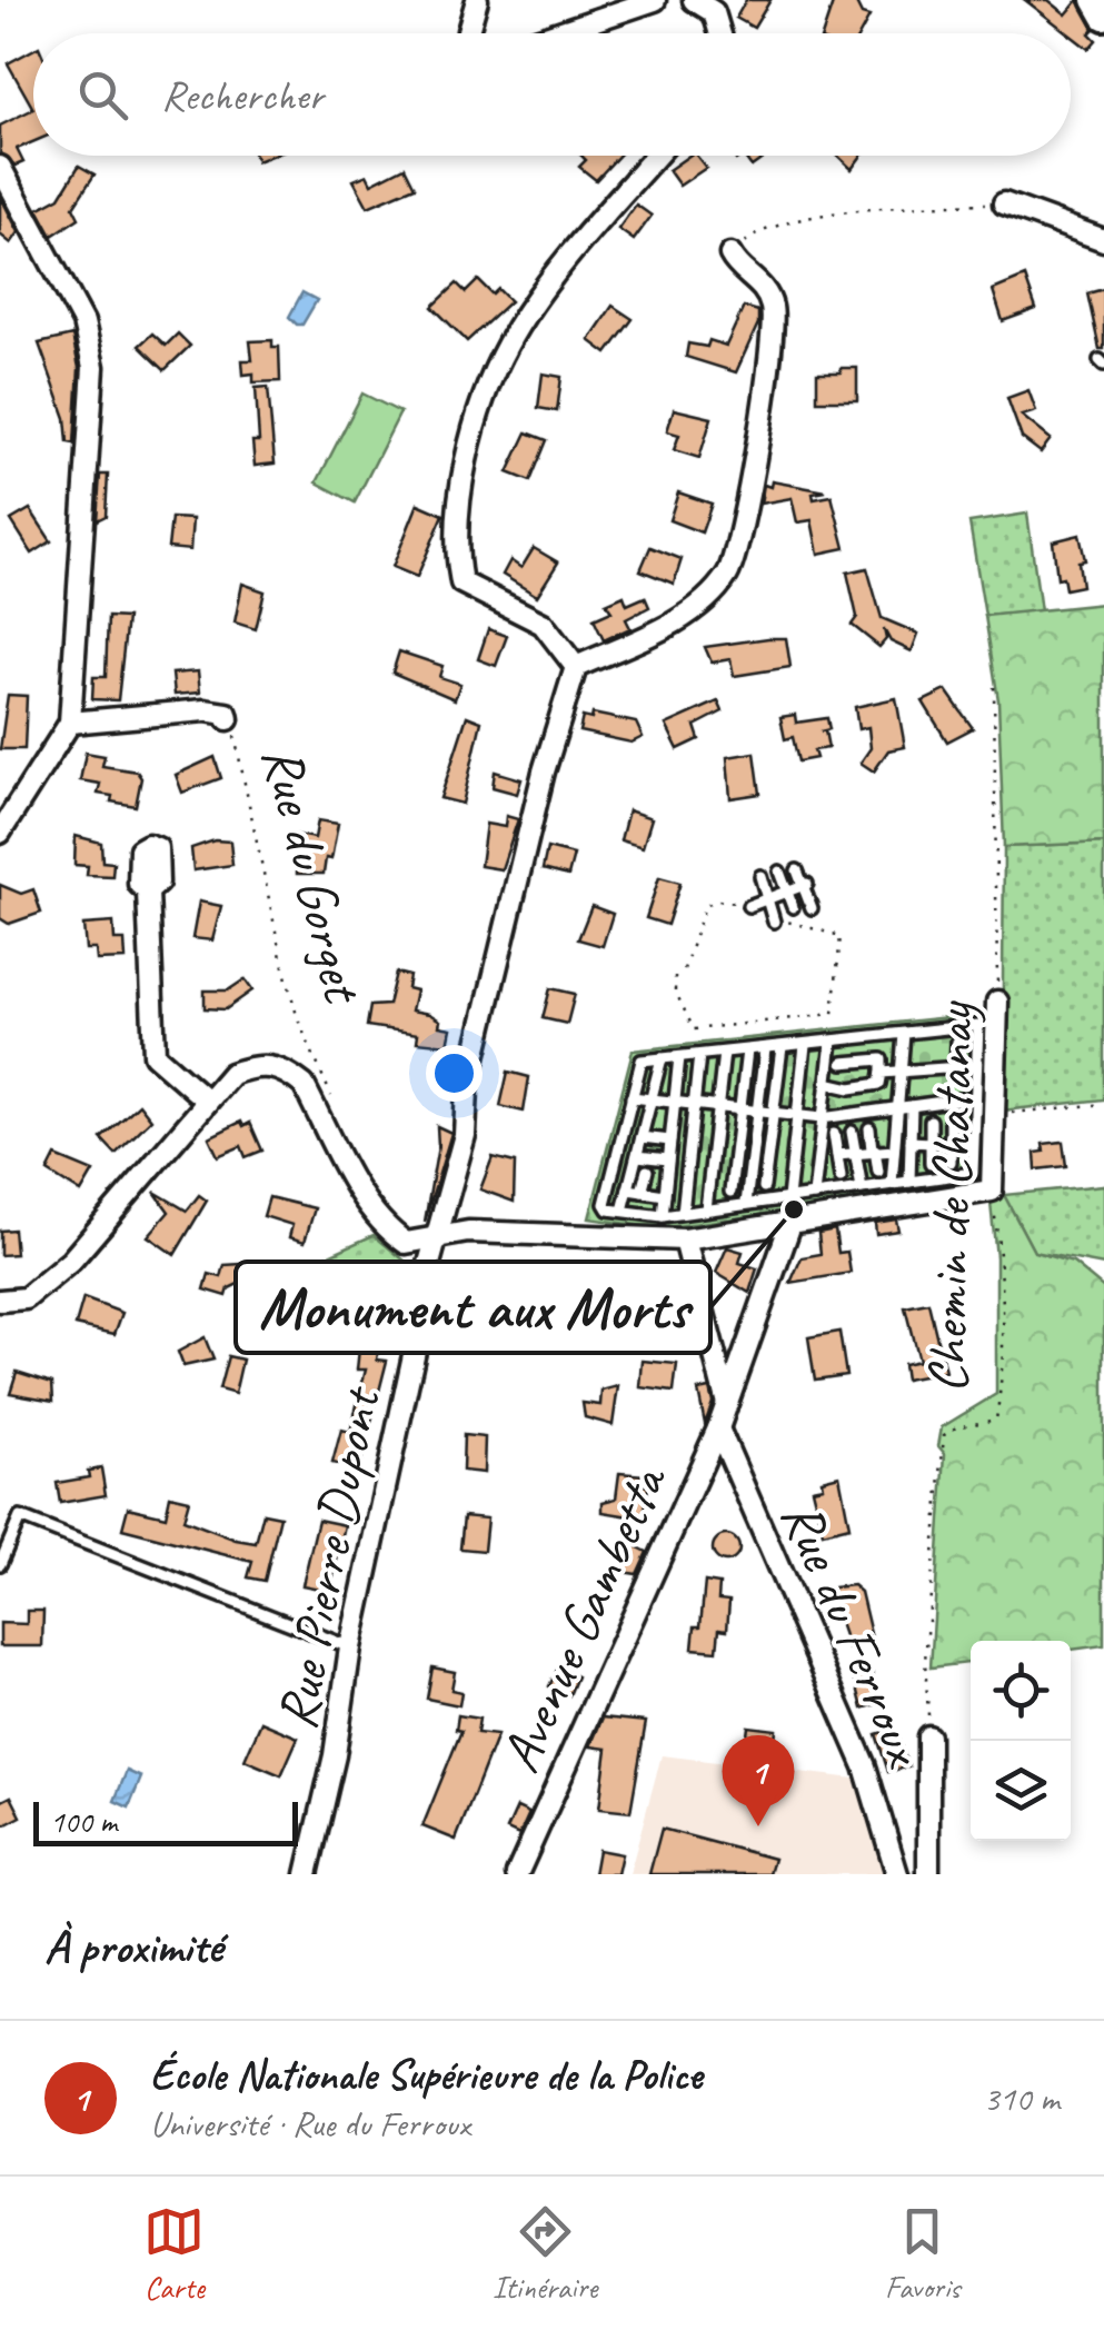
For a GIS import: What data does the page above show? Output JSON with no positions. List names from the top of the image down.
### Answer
{
  "streets": {
    "street": [
      "Rue du Gorget",
      "Chemin de Chatanay",
      "Rue Pierre Dupont",
      "Avenue Gambetta",
      "Rue du Ferroux"
    ]
  },
  "crossings": [
    ["Avenue Gambetta", "Rue du Ferroux"]
  ],
  "places": ["Monument aux Morts"],
  "scale_bar": "100 m",
  "page": {
    "search": "Rechercher",
    "pins": "1",
    "scale": "100 m",
    "heading": "À proximité",
    "list": [
      {
        "mark": "1",
        "name": "École Nationale Supérieure de la Police",
        "note": "Université · Rue du Ferroux",
        "value": "310 m"
      }
    ],
    "nav": ["Carte", "Itinéraire", "Favoris"]
  }
}
